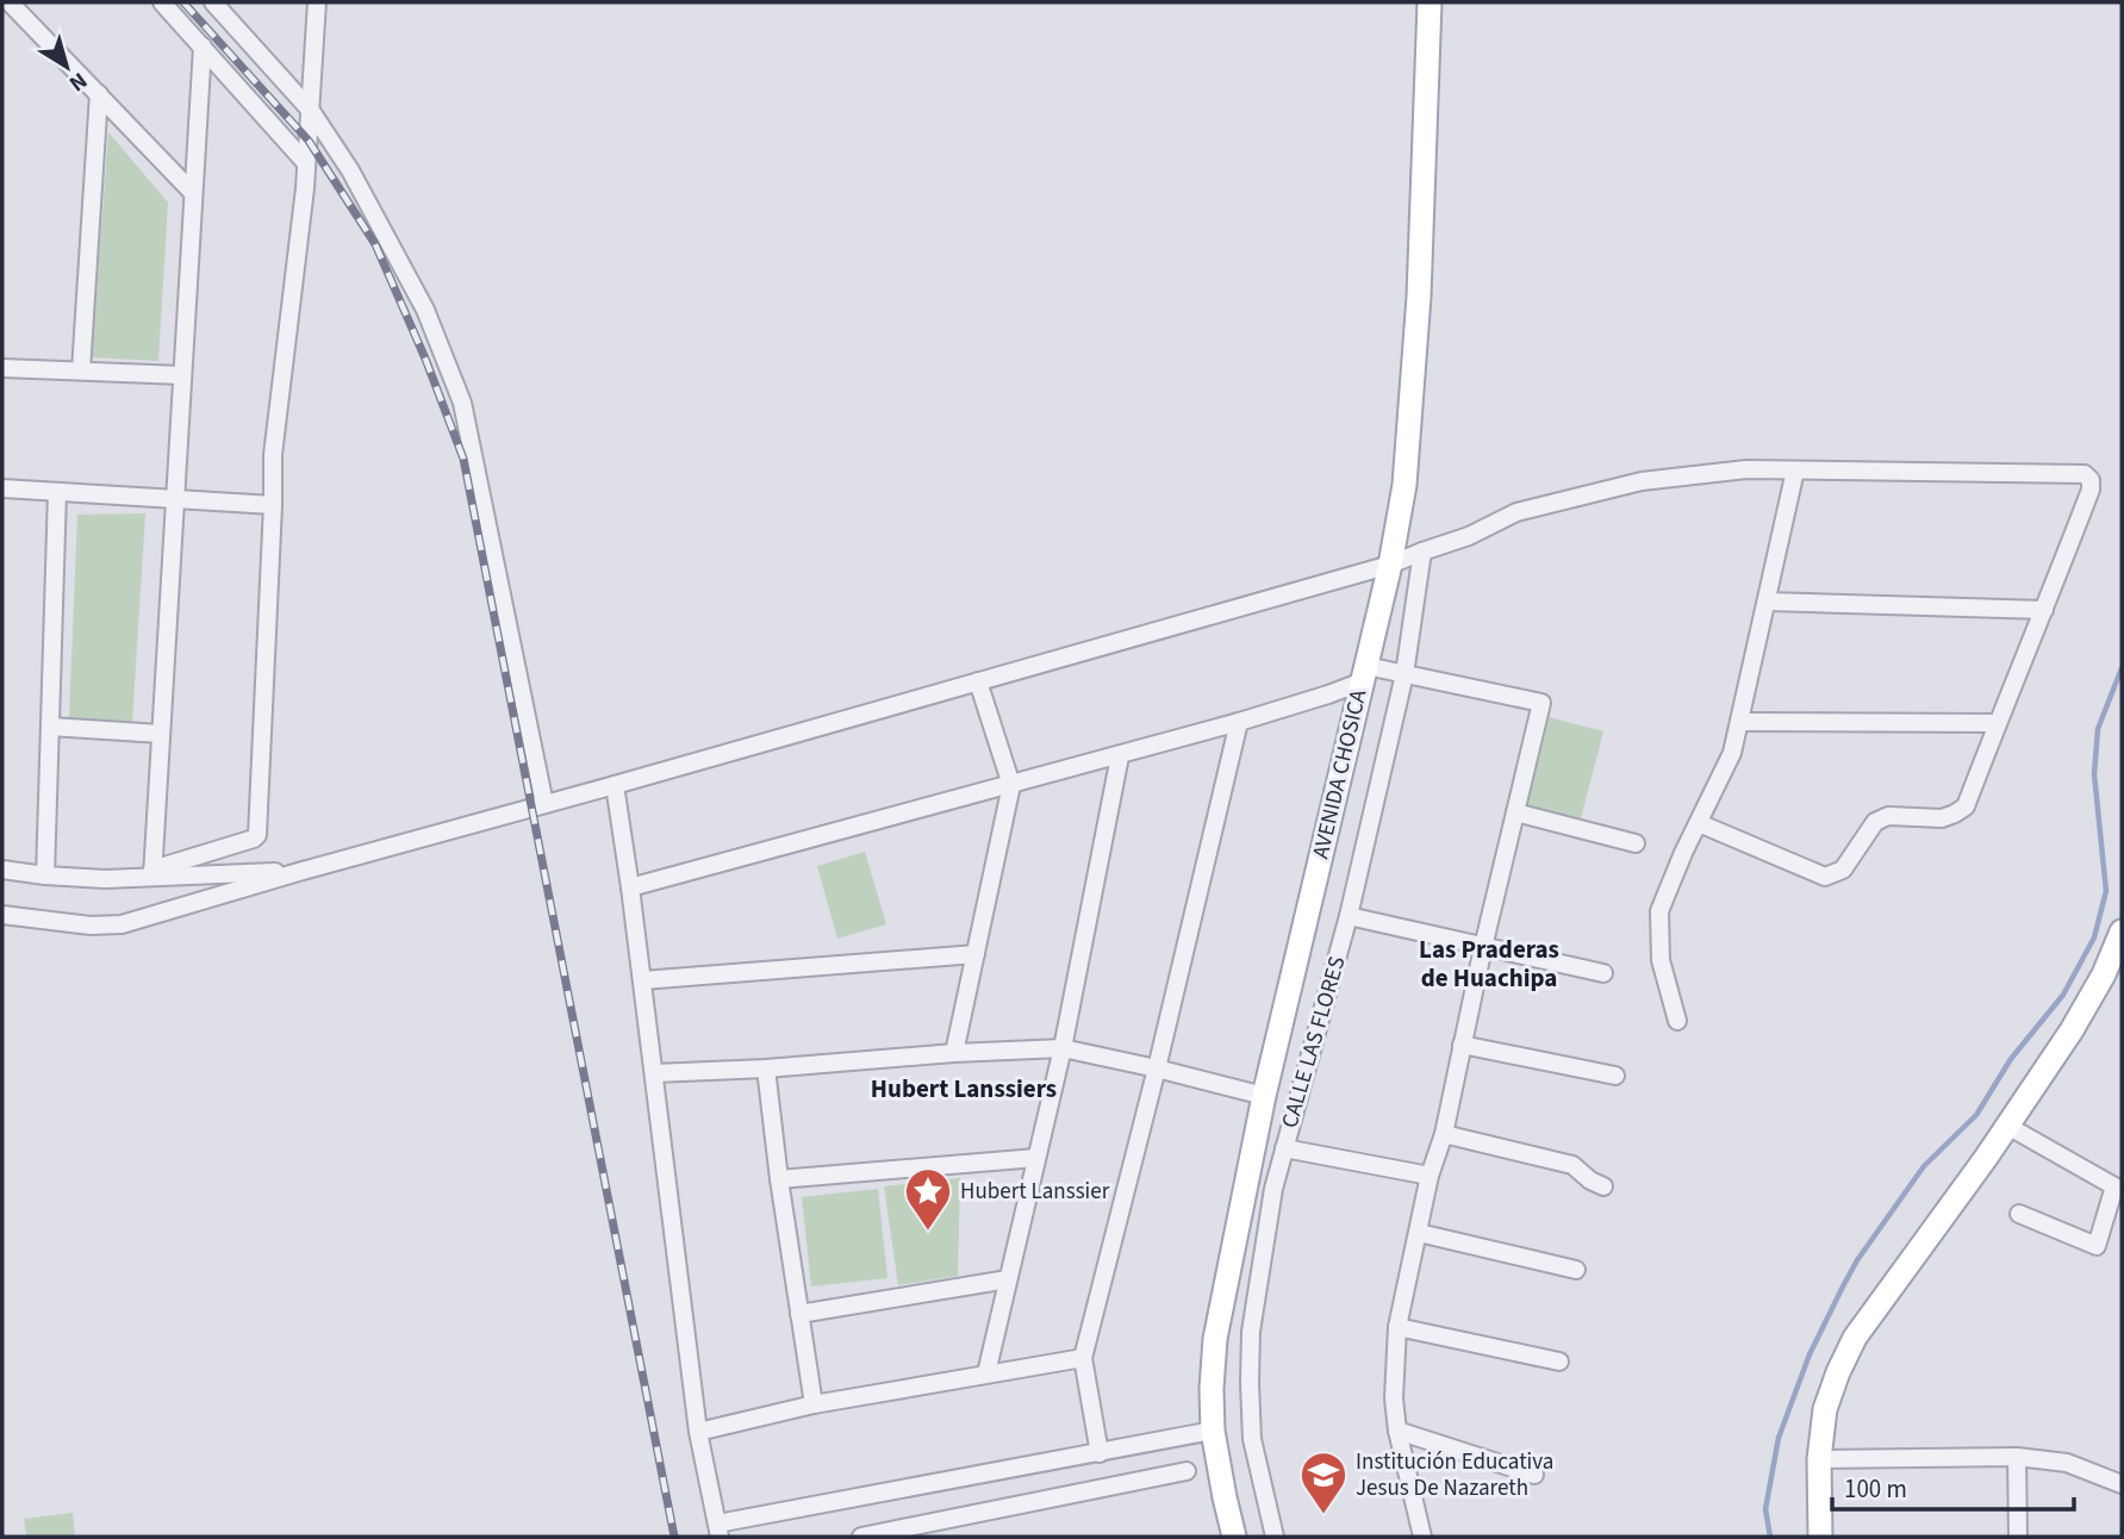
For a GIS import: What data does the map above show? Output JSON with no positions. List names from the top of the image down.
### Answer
{
  "streets": {
    "main road": ["AVENIDA CHOSICA"],
    "street": ["CALLE LAS FLORES"]
  },
  "districts": ["Las Praderas de Huachipa", "Hubert Lanssiers"],
  "places": {
    "place": ["Hubert Lanssier"],
    "school or university": ["Institución Educativa Jesus De Nazareth"]
  },
  "scale_bar": "100 m",
  "north": "bottom right"
}
